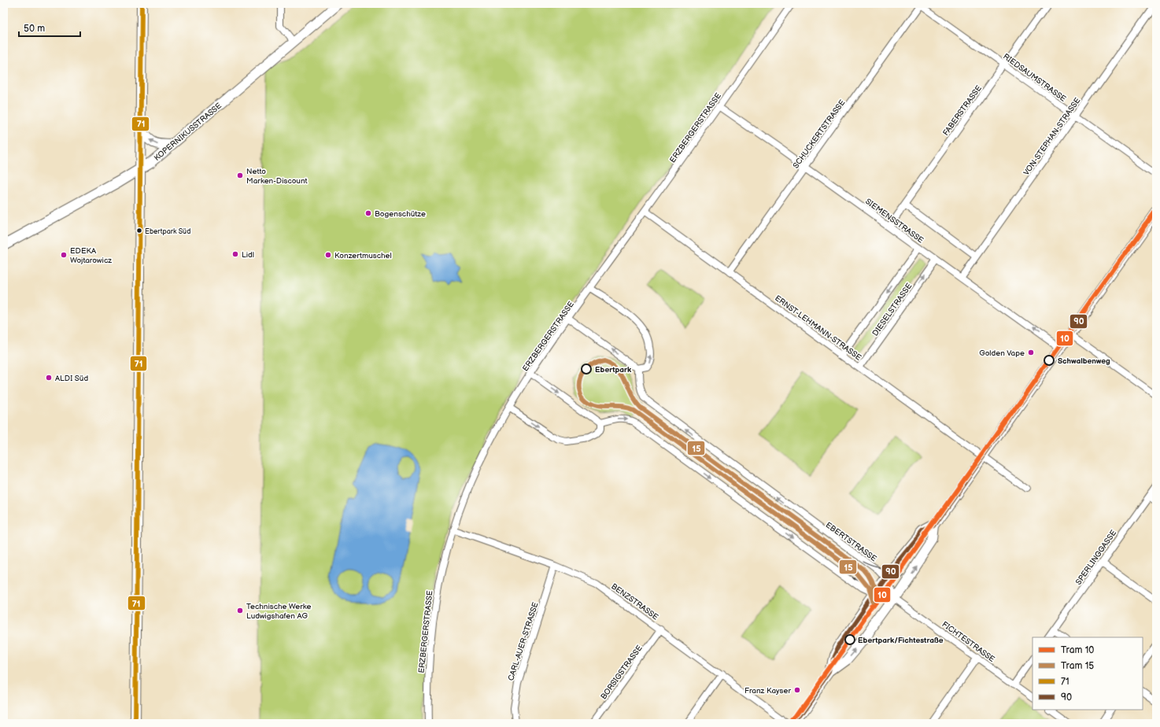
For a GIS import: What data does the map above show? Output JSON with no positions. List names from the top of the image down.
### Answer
{
  "streets": {
    "street": [
      "RIEDSAUMSTRASSE",
      "FABERSTRASSE",
      "ERZBERGERSTRASSE",
      "KOPERNIKUSSTRASSE",
      "SCHUCKERTSTRASSE",
      "VON-STEPHAN-STRASSE",
      "SIEMENSSTRASSE",
      "DIESELSTRASSE",
      "ERNST-LEHMANN-STRASSE",
      "EBERTSTRASSE",
      "SPERLINGGASSE",
      "BENZSTRASSE",
      "CARL-AUER-STRASSE",
      "FICHTESTRASSE",
      "BORSIGSTRASSE"
    ]
  },
  "crossings": [
    ["RIEDSAUMSTRASSE", "FABERSTRASSE"],
    ["RIEDSAUMSTRASSE", "SCHUCKERTSTRASSE"],
    ["RIEDSAUMSTRASSE", "VON-STEPHAN-STRASSE"],
    ["FABERSTRASSE", "SIEMENSSTRASSE"],
    ["ERZBERGERSTRASSE", "SIEMENSSTRASSE"],
    ["ERZBERGERSTRASSE", "ERNST-LEHMANN-STRASSE"],
    ["ERZBERGERSTRASSE", "BENZSTRASSE"],
    ["SCHUCKERTSTRASSE", "SIEMENSSTRASSE"],
    ["SCHUCKERTSTRASSE", "ERNST-LEHMANN-STRASSE"],
    ["VON-STEPHAN-STRASSE", "SIEMENSSTRASSE"],
    ["SIEMENSSTRASSE", "DIESELSTRASSE"],
    ["DIESELSTRASSE", "ERNST-LEHMANN-STRASSE"],
    ["EBERTSTRASSE", "FICHTESTRASSE"],
    ["BENZSTRASSE", "CARL-AUER-STRASSE"],
    ["BENZSTRASSE", "BORSIGSTRASSE"]
  ],
  "places": [
    "Netto Marken-Discount",
    "Bogenschütze",
    "Ebertpark Süd",
    "Lidl",
    "EDEKA Wojtarowicz",
    "Konzertmuschel",
    "Golden Vape",
    "Schwalbenweg",
    "Ebertpark",
    "ALDI Süd",
    "Technische Werke Ludwigshafen AG",
    "Ebertpark/Fichtestraße",
    "Franz Kayser"
  ],
  "lines": [
    "transit line 71",
    "tram line 10",
    "transit line 90",
    "tram line 15"
  ],
  "legend": [
    "Tram 10",
    "Tram 15",
    "71",
    "90"
  ],
  "scale_bar": "50 m"
}
